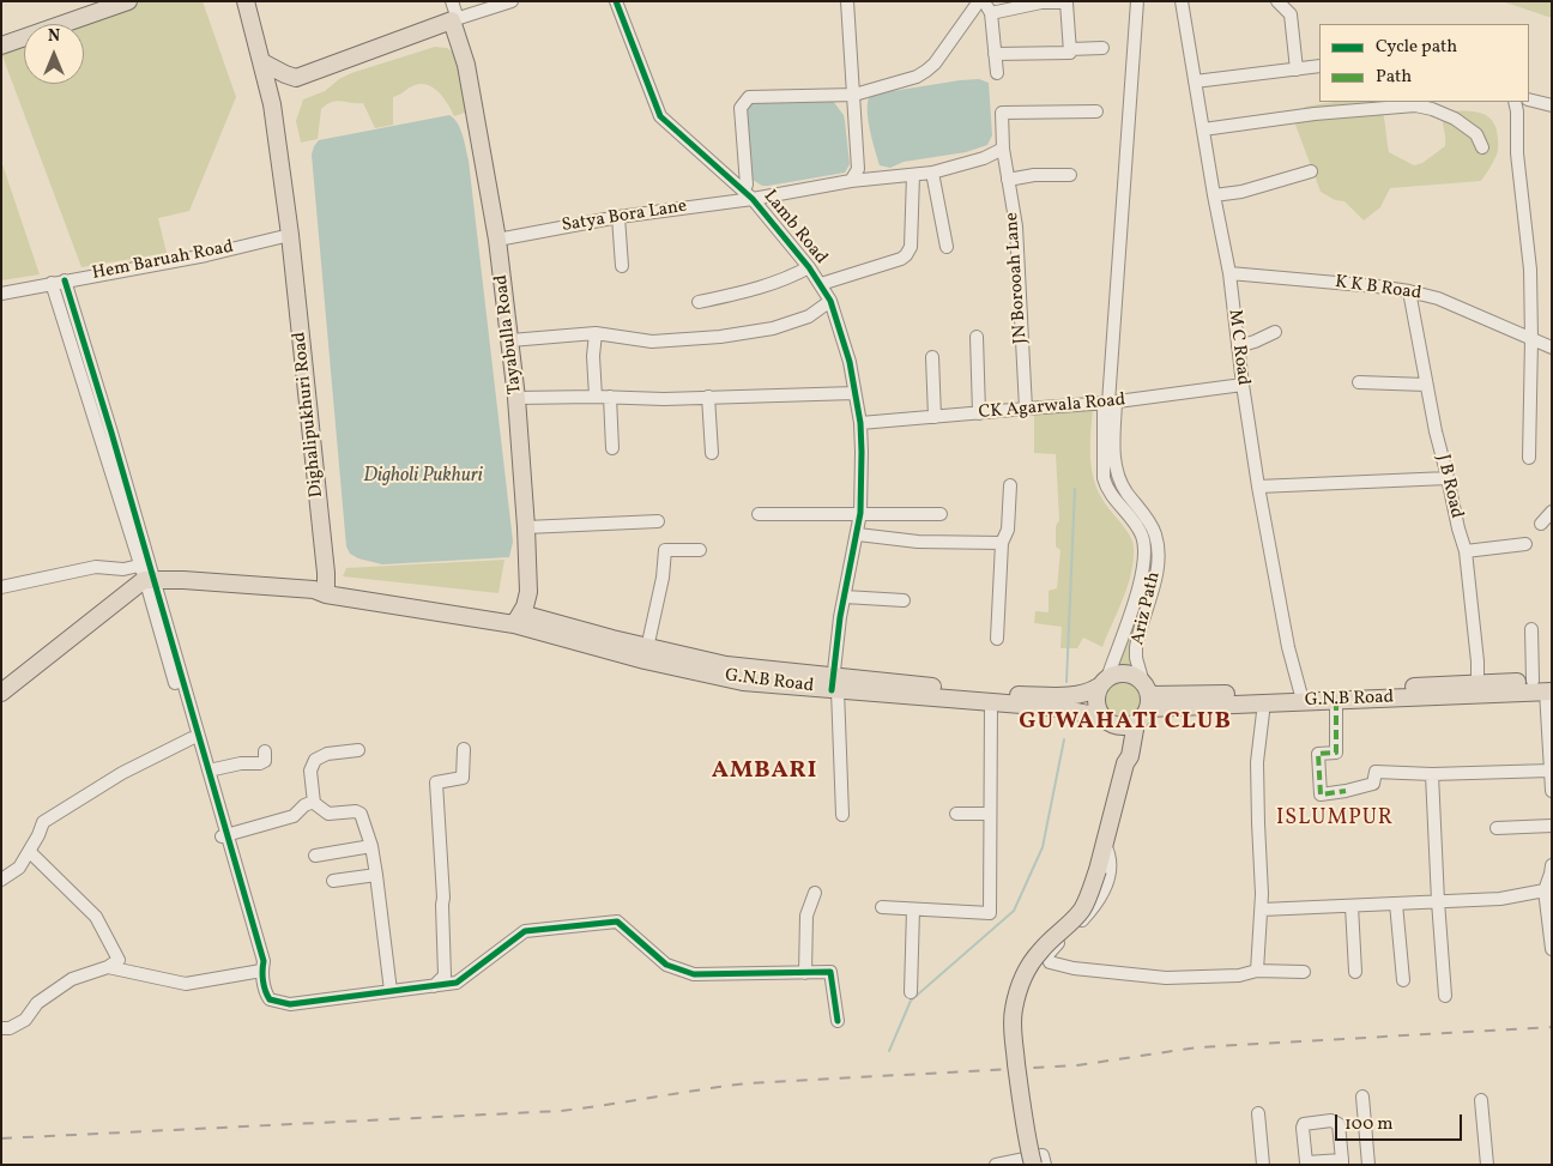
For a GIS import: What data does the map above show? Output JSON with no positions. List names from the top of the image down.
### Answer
{
  "streets": {
    "main road": ["Tayabulla Road", "Dighalipukhuri Road", "G.N.B Road"],
    "street": [
      "Satya Bora Lane",
      "Lamb Road",
      "Hem Baruah Road",
      "JN Borooah Lane",
      "K K B Road",
      "M C Road",
      "CK Agarwala Road",
      "J B Road",
      "Ariz Path"
    ]
  },
  "crossings": [
    ["Satya Bora Lane", "Lamb Road"],
    ["Satya Bora Lane", "JN Borooah Lane"],
    ["Satya Bora Lane", "Tayabulla Road"],
    ["Lamb Road", "CK Agarwala Road"],
    ["Lamb Road", "G.N.B Road"],
    ["Hem Baruah Road", "Dighalipukhuri Road"],
    ["JN Borooah Lane", "CK Agarwala Road"],
    ["K K B Road", "M C Road"],
    ["K K B Road", "J B Road"],
    ["Tayabulla Road", "G.N.B Road"],
    ["M C Road", "CK Agarwala Road"],
    ["M C Road", "G.N.B Road"],
    ["CK Agarwala Road", "Ariz Path"],
    ["J B Road", "G.N.B Road"],
    ["Ariz Path", "G.N.B Road"]
  ],
  "districts": ["GUWAHATI CLUB", "AMBARI", "ISLUMPUR"],
  "water": ["Digholi Pukhuri"],
  "legend": ["Cycle path", "Path"],
  "scale_bar": "100 m",
  "north": "top"
}
